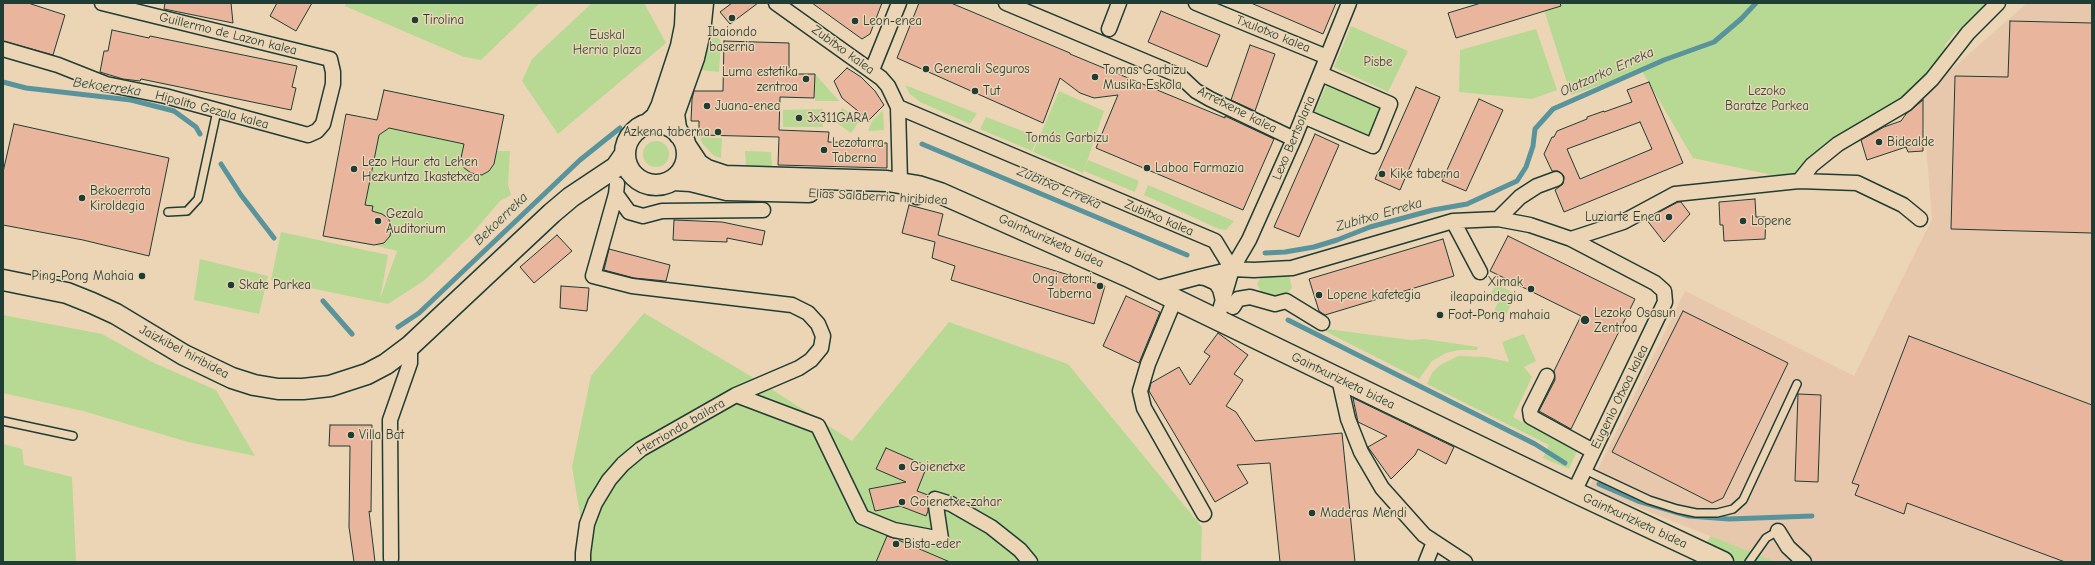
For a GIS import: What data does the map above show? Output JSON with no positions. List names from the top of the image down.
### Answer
{
  "streets": {
    "main road": ["Elias Salaberria hiribidea", "Gaintxurizketa bidea", "Jaizkibel hiribidea"],
    "street": [
      "Guillermo de Lazon kalea",
      "Txulotxo kalea",
      "Zubitxo kalea",
      "Hipolito Gezala kalea",
      "Arretxene kalea",
      "Lexo Bertsolaria",
      "Eugenio Otxoa kalea",
      "Herriondo bailara"
    ]
  },
  "crossings": [
    ["Guillermo de Lazon kalea", "Hipolito Gezala kalea"],
    ["Txulotxo kalea", "Lexo Bertsolaria"],
    ["Zubitxo kalea", "Lexo Bertsolaria"],
    ["Zubitxo kalea", "Elias Salaberria hiribidea"],
    ["Zubitxo kalea", "Eugenio Otxoa kalea"],
    ["Arretxene kalea", "Lexo Bertsolaria"],
    ["Lexo Bertsolaria", "Gaintxurizketa bidea"],
    ["Lexo Bertsolaria", "Eugenio Otxoa kalea"],
    ["Elias Salaberria hiribidea", "Gaintxurizketa bidea"],
    ["Elias Salaberria hiribidea", "Jaizkibel hiribidea"],
    ["Gaintxurizketa bidea", "Eugenio Otxoa kalea"]
  ],
  "water": ["Olatzarko Erreka", "Bekoerreka", "Zubitxo Erreka"],
  "parks": [
    "Euskal Herria plaza",
    "Pisbe",
    "Lezoko Baratze Parkea",
    "Tomás Garbizu"
  ],
  "places": [
    "Ibaiondo baserria",
    "Tirolina",
    "Leon-enea",
    "Generali Seguros",
    "Tomas Garbizu Musika Eskola",
    "Luma estetika zentroa",
    "Tut",
    "Juana-enea",
    "3x311GARA",
    "Azkena taberna",
    "Bidealde",
    "Lezotarra Taberna",
    "Laboa Farmazia",
    "Lezo Haur eta Lehen Hezkuntza Ikastetxea",
    "Kike taberna",
    "Bekoerrota Kiroldegia",
    "Luziarte Enea",
    "Gezala Auditorium",
    "Lopene",
    "Ping-Pong Mahaia",
    "Skate Parkea",
    "Ongi etorri Taberna",
    "Ximak ileapaindegia",
    "Lopene kafetegia",
    "Foot-Pong mahaia",
    "Lezoko Osasun Zentroa",
    "Villa Bat",
    "Goienetxe",
    "Goienetxe-zahar",
    "Maderas Mendi",
    "Bista-eder"
  ]
}
